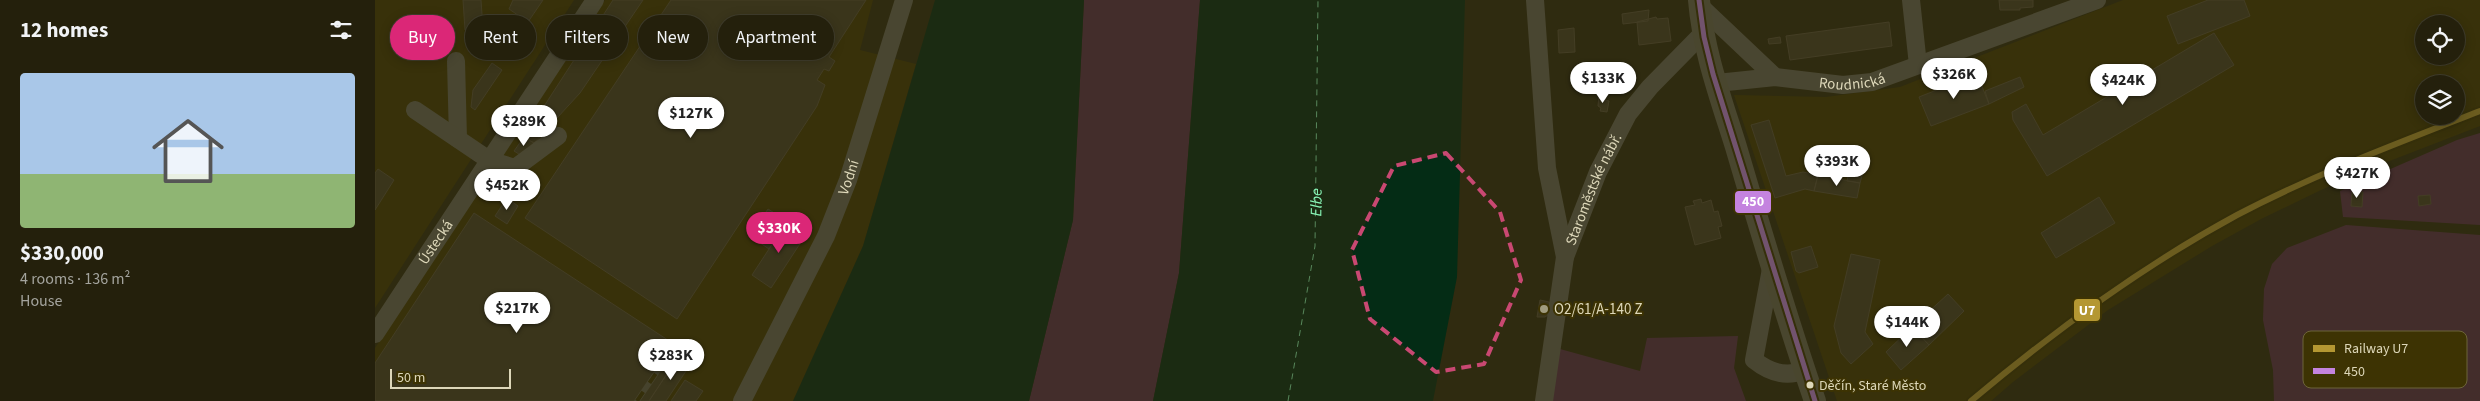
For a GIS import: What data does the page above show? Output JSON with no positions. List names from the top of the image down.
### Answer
{
  "streets": {
    "street": [
      "Roudnická",
      "Vodní",
      "Staroměstské nábř.",
      "Ústecká"
    ]
  },
  "water": ["Elbe"],
  "places": ["O2/61/A-140 Z", "Děčín, Staré Město"],
  "lines": ["transit line 450", "rail line U7"],
  "legend": ["Railway U7", "450"],
  "scale_bar": "50 m",
  "page": {
    "heading": "12 homes",
    "chip": [
      "Buy",
      "Rent",
      "Filters",
      "New",
      "Apartment"
    ],
    "price": [
      "$326K",
      "$133K",
      "$424K",
      "$127K",
      "$289K",
      "$393K",
      "$427K",
      "$452K",
      "$330K",
      "$217K",
      "$144K",
      "$283K"
    ],
    "list": [
      {
        "name": "$330,000",
        "note": "4 rooms · 136 m² · House"
      }
    ],
    "scale": "50 m"
  }
}
